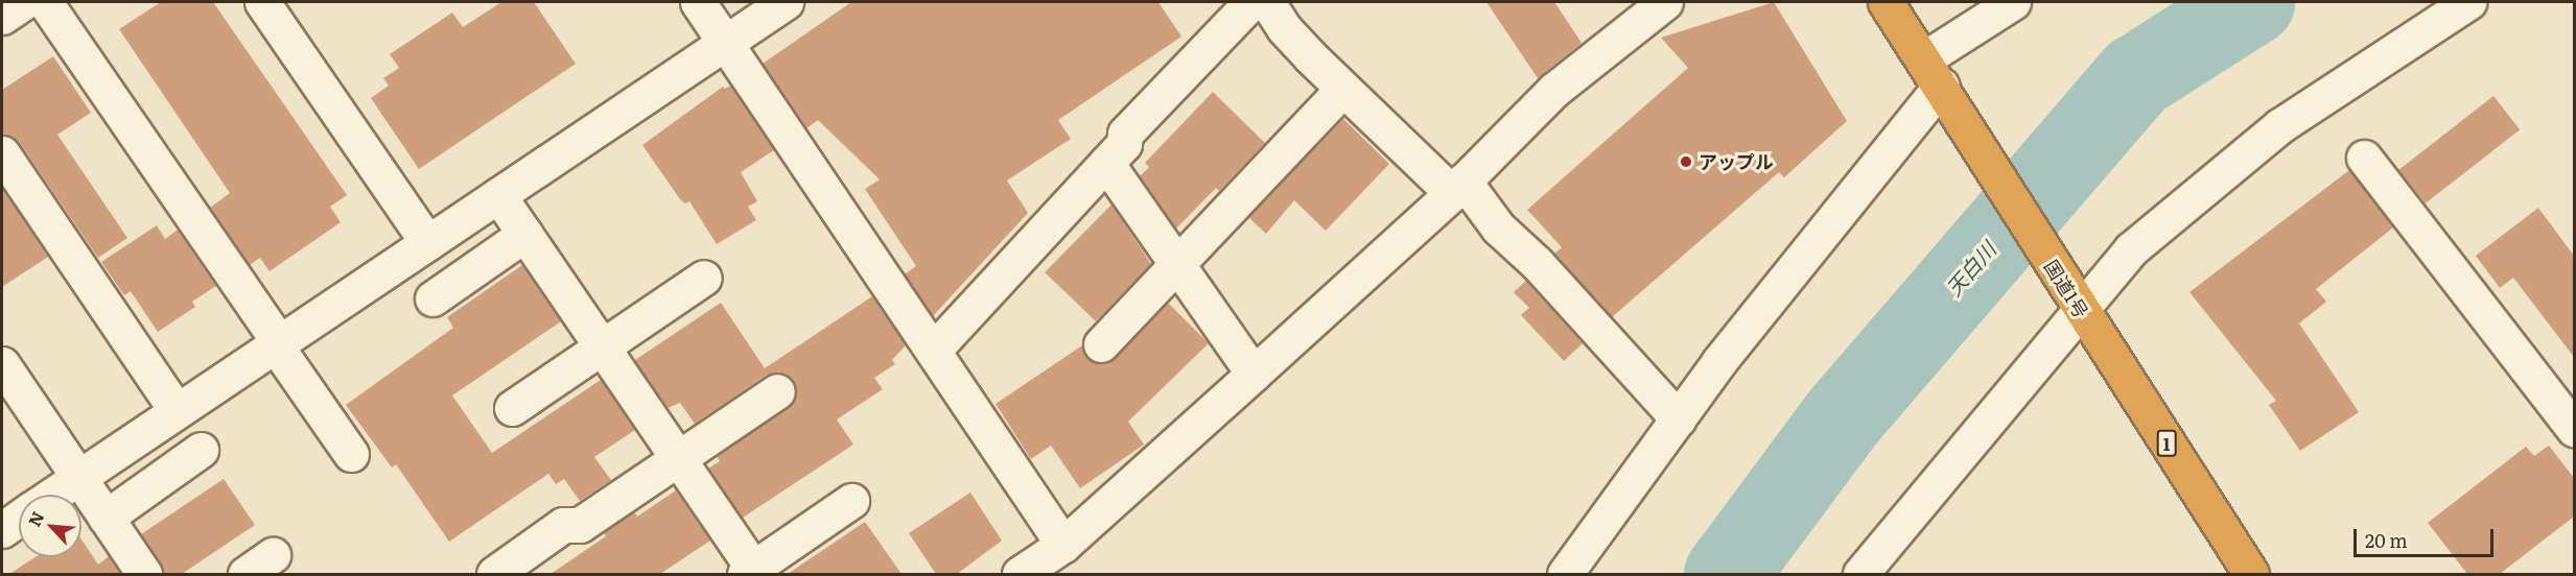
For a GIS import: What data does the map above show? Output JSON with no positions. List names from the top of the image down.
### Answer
{
  "streets": {
    "highway": ["国道1号", "1"]
  },
  "water": ["天白川"],
  "places": ["アップル"],
  "scale_bar": "20 m",
  "north": "top left"
}
